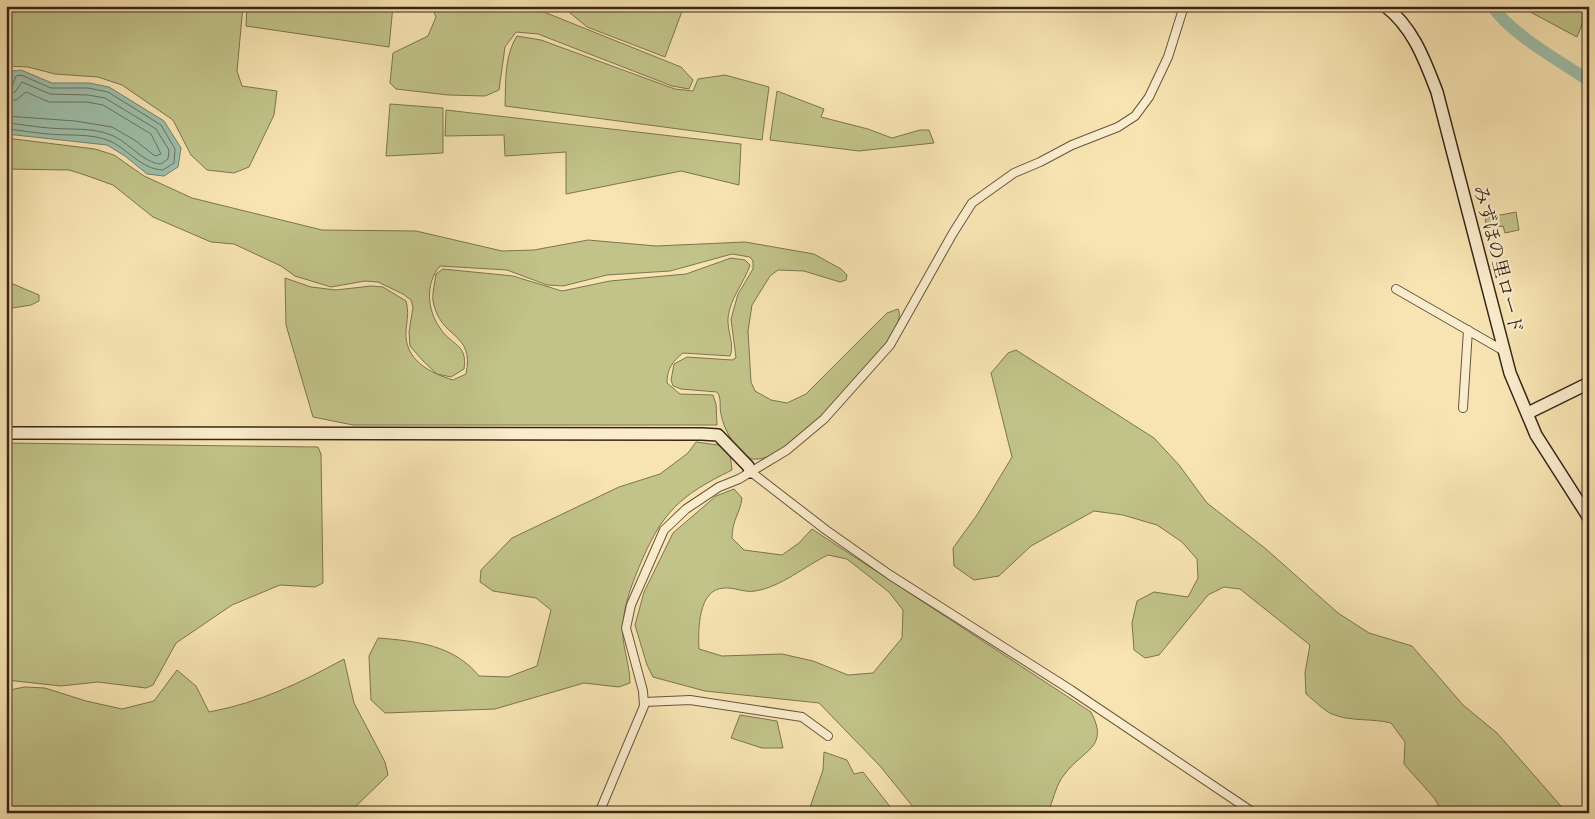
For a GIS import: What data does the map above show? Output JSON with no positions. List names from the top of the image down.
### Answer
{
  "streets": {
    "street": ["みずほの里ロード"]
  }
}
